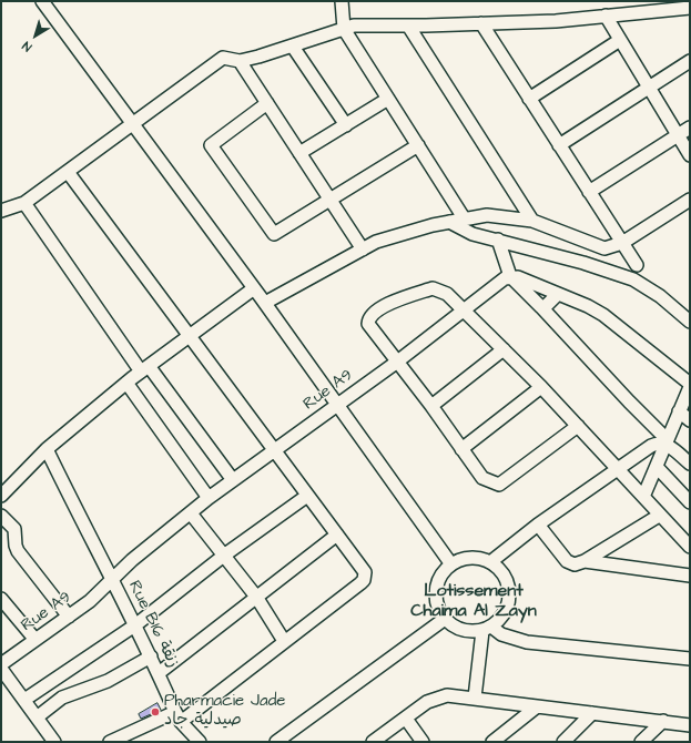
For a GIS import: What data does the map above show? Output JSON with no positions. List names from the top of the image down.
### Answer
{
  "streets": {
    "street": ["Rue A9", "Rue B16 زنقة"]
  },
  "crossings": [
    ["Rue A9", "Rue B16 زنقة"]
  ],
  "districts": ["Lotissement Chaima Al Zayn"],
  "places": ["Pharmacie Jade صيدلية جاد"],
  "north": "bottom left"
}
